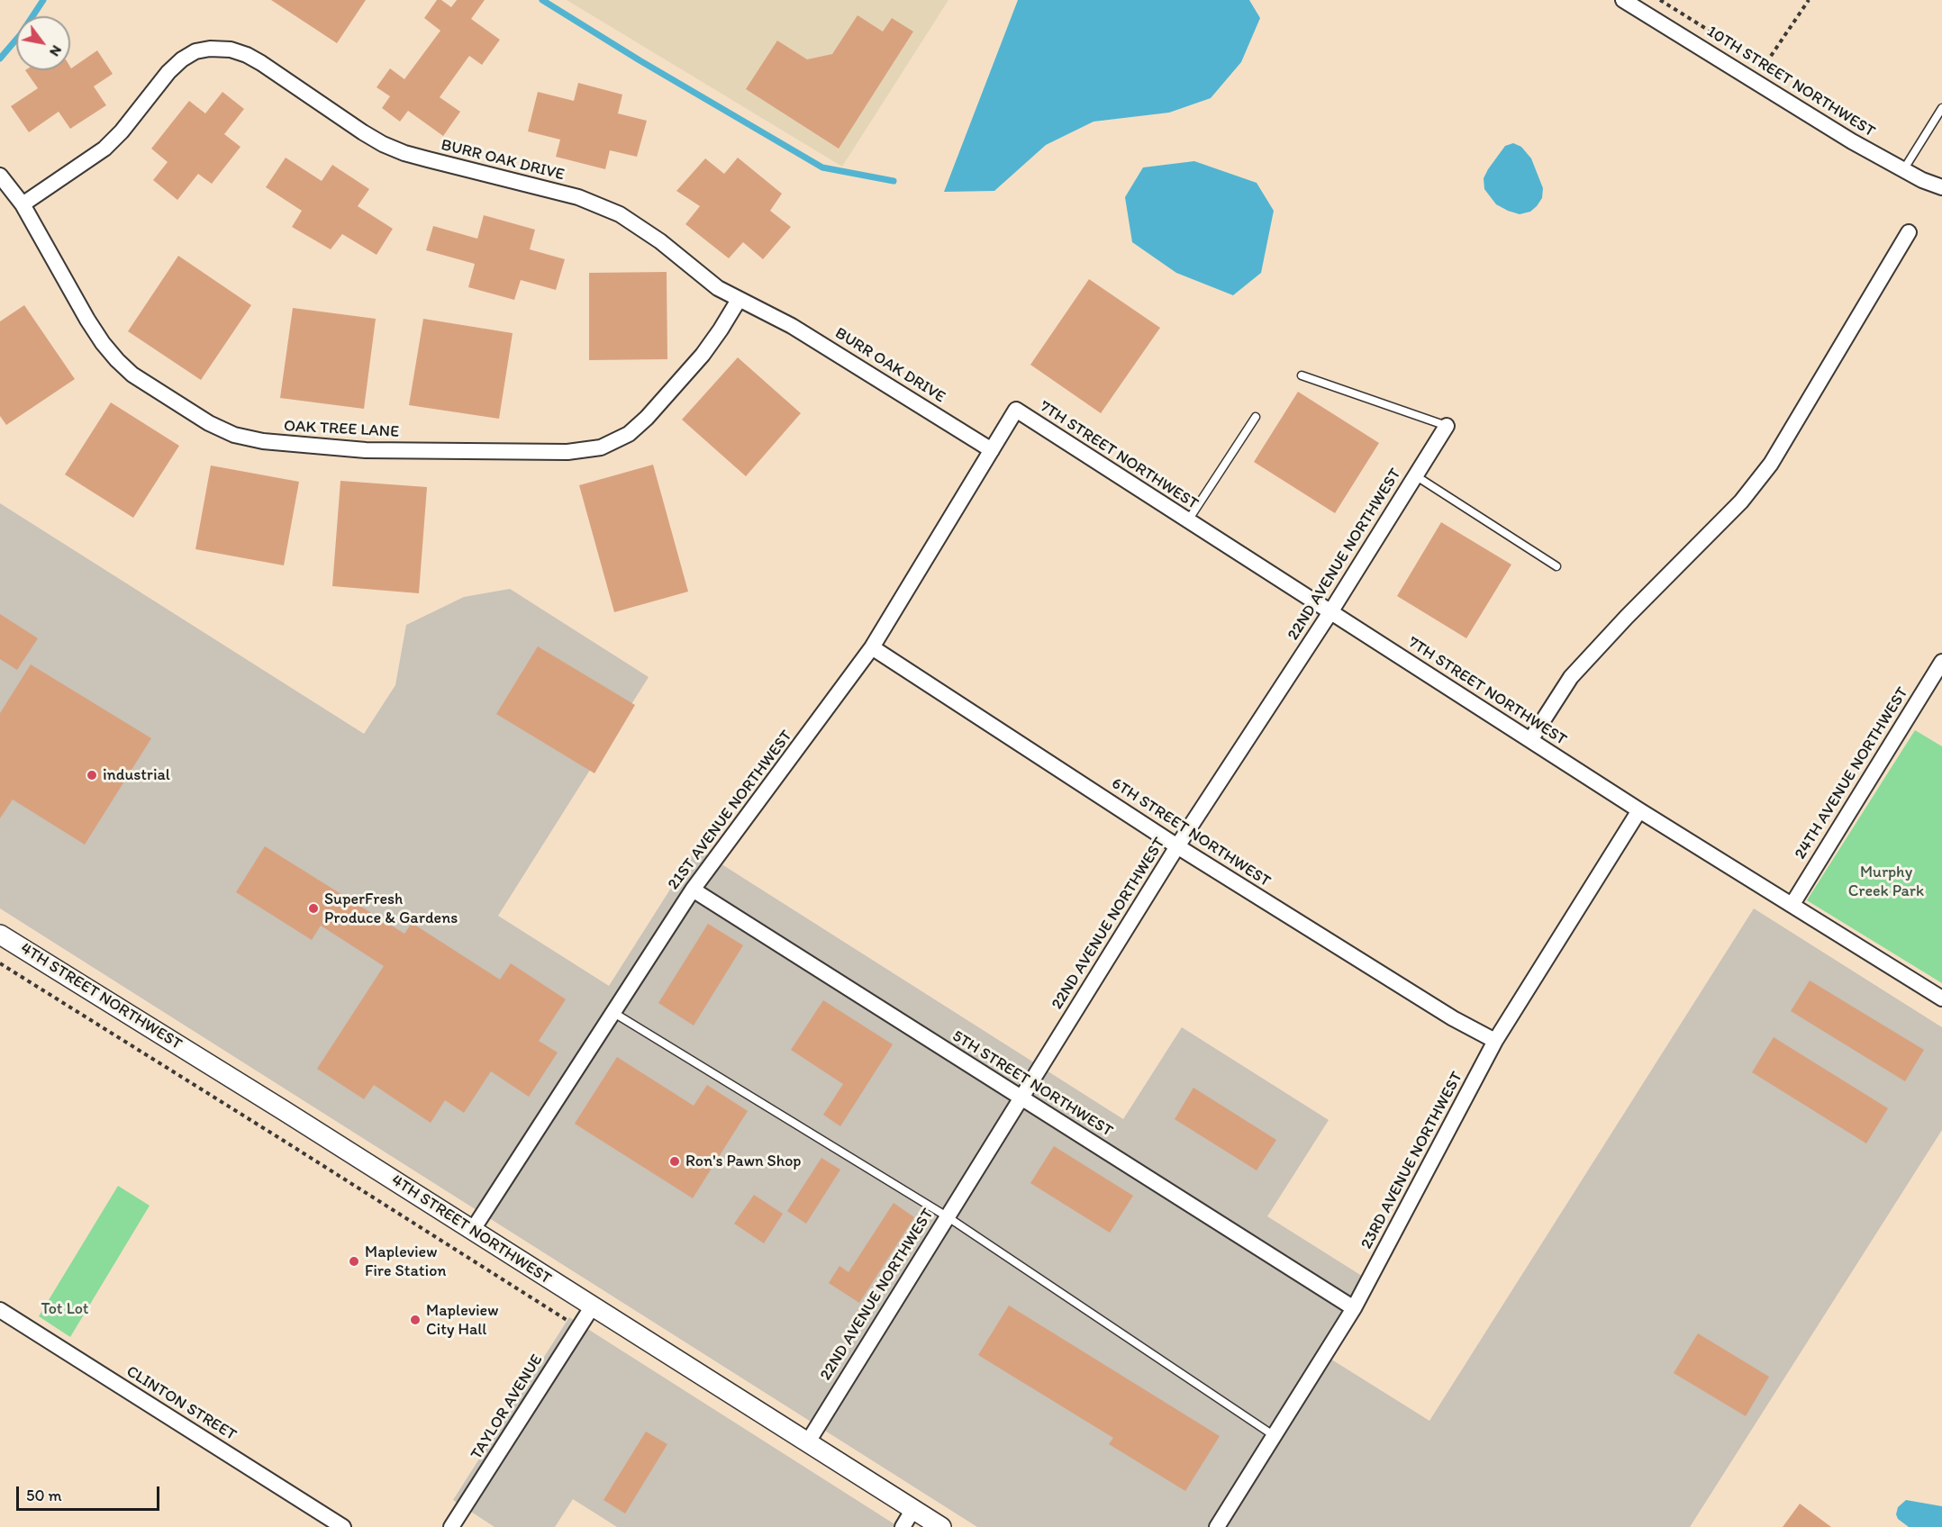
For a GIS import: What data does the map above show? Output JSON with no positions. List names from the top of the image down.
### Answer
{
  "streets": {
    "street": [
      "10TH STREET NORTHWEST",
      "BURR OAK DRIVE",
      "OAK TREE LANE",
      "7TH STREET NORTHWEST",
      "22ND AVENUE NORTHWEST",
      "24TH AVENUE NORTHWEST",
      "21ST AVENUE NORTHWEST",
      "6TH STREET NORTHWEST",
      "4TH STREET NORTHWEST",
      "5TH STREET NORTHWEST",
      "23RD AVENUE NORTHWEST",
      "CLINTON STREET",
      "TAYLOR AVENUE"
    ]
  },
  "crossings": [
    ["BURR OAK DRIVE", "OAK TREE LANE"],
    ["BURR OAK DRIVE", "21ST AVENUE NORTHWEST"],
    ["7TH STREET NORTHWEST", "22ND AVENUE NORTHWEST"],
    ["7TH STREET NORTHWEST", "24TH AVENUE NORTHWEST"],
    ["7TH STREET NORTHWEST", "21ST AVENUE NORTHWEST"],
    ["7TH STREET NORTHWEST", "23RD AVENUE NORTHWEST"],
    ["22ND AVENUE NORTHWEST", "6TH STREET NORTHWEST"],
    ["22ND AVENUE NORTHWEST", "4TH STREET NORTHWEST"],
    ["22ND AVENUE NORTHWEST", "5TH STREET NORTHWEST"],
    ["21ST AVENUE NORTHWEST", "6TH STREET NORTHWEST"],
    ["21ST AVENUE NORTHWEST", "4TH STREET NORTHWEST"],
    ["21ST AVENUE NORTHWEST", "5TH STREET NORTHWEST"],
    ["6TH STREET NORTHWEST", "23RD AVENUE NORTHWEST"],
    ["4TH STREET NORTHWEST", "TAYLOR AVENUE"],
    ["5TH STREET NORTHWEST", "23RD AVENUE NORTHWEST"]
  ],
  "parks": ["Murphy Creek Park", "Tot Lot"],
  "places": [
    "industrial",
    "SuperFresh Produce & Gardens",
    "Ron's Pawn Shop",
    "Mapleview Fire Station",
    "Mapleview City Hall"
  ],
  "scale_bar": "50 m",
  "north": "bottom right"
}
